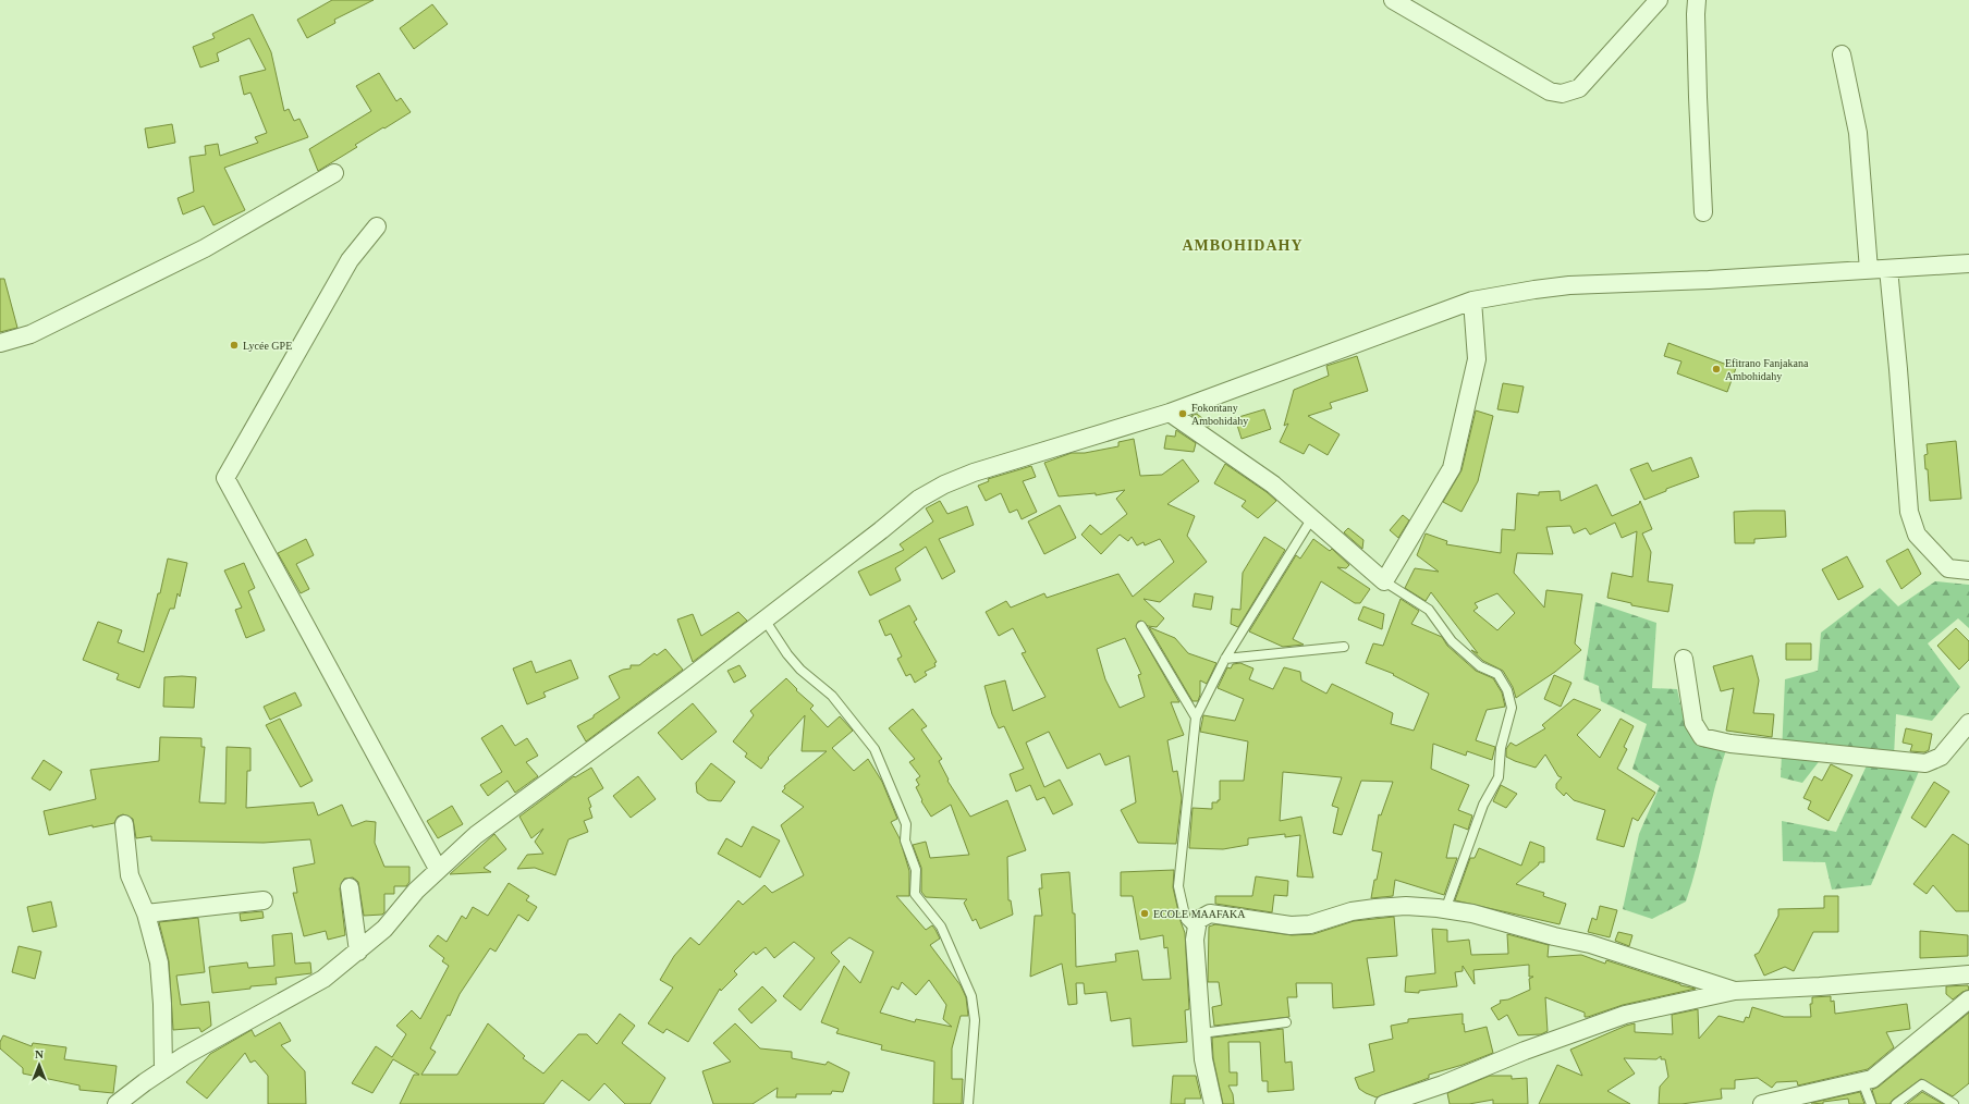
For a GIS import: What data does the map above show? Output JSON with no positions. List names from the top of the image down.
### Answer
{
  "districts": ["AMBOHIDAHY"],
  "places": [
    "Lycée GPE",
    "Efitrano Fanjakana Ambohidahy",
    "Fokontany Ambohidahy",
    "ECOLE MAAFAKA"
  ],
  "north": "top"
}
